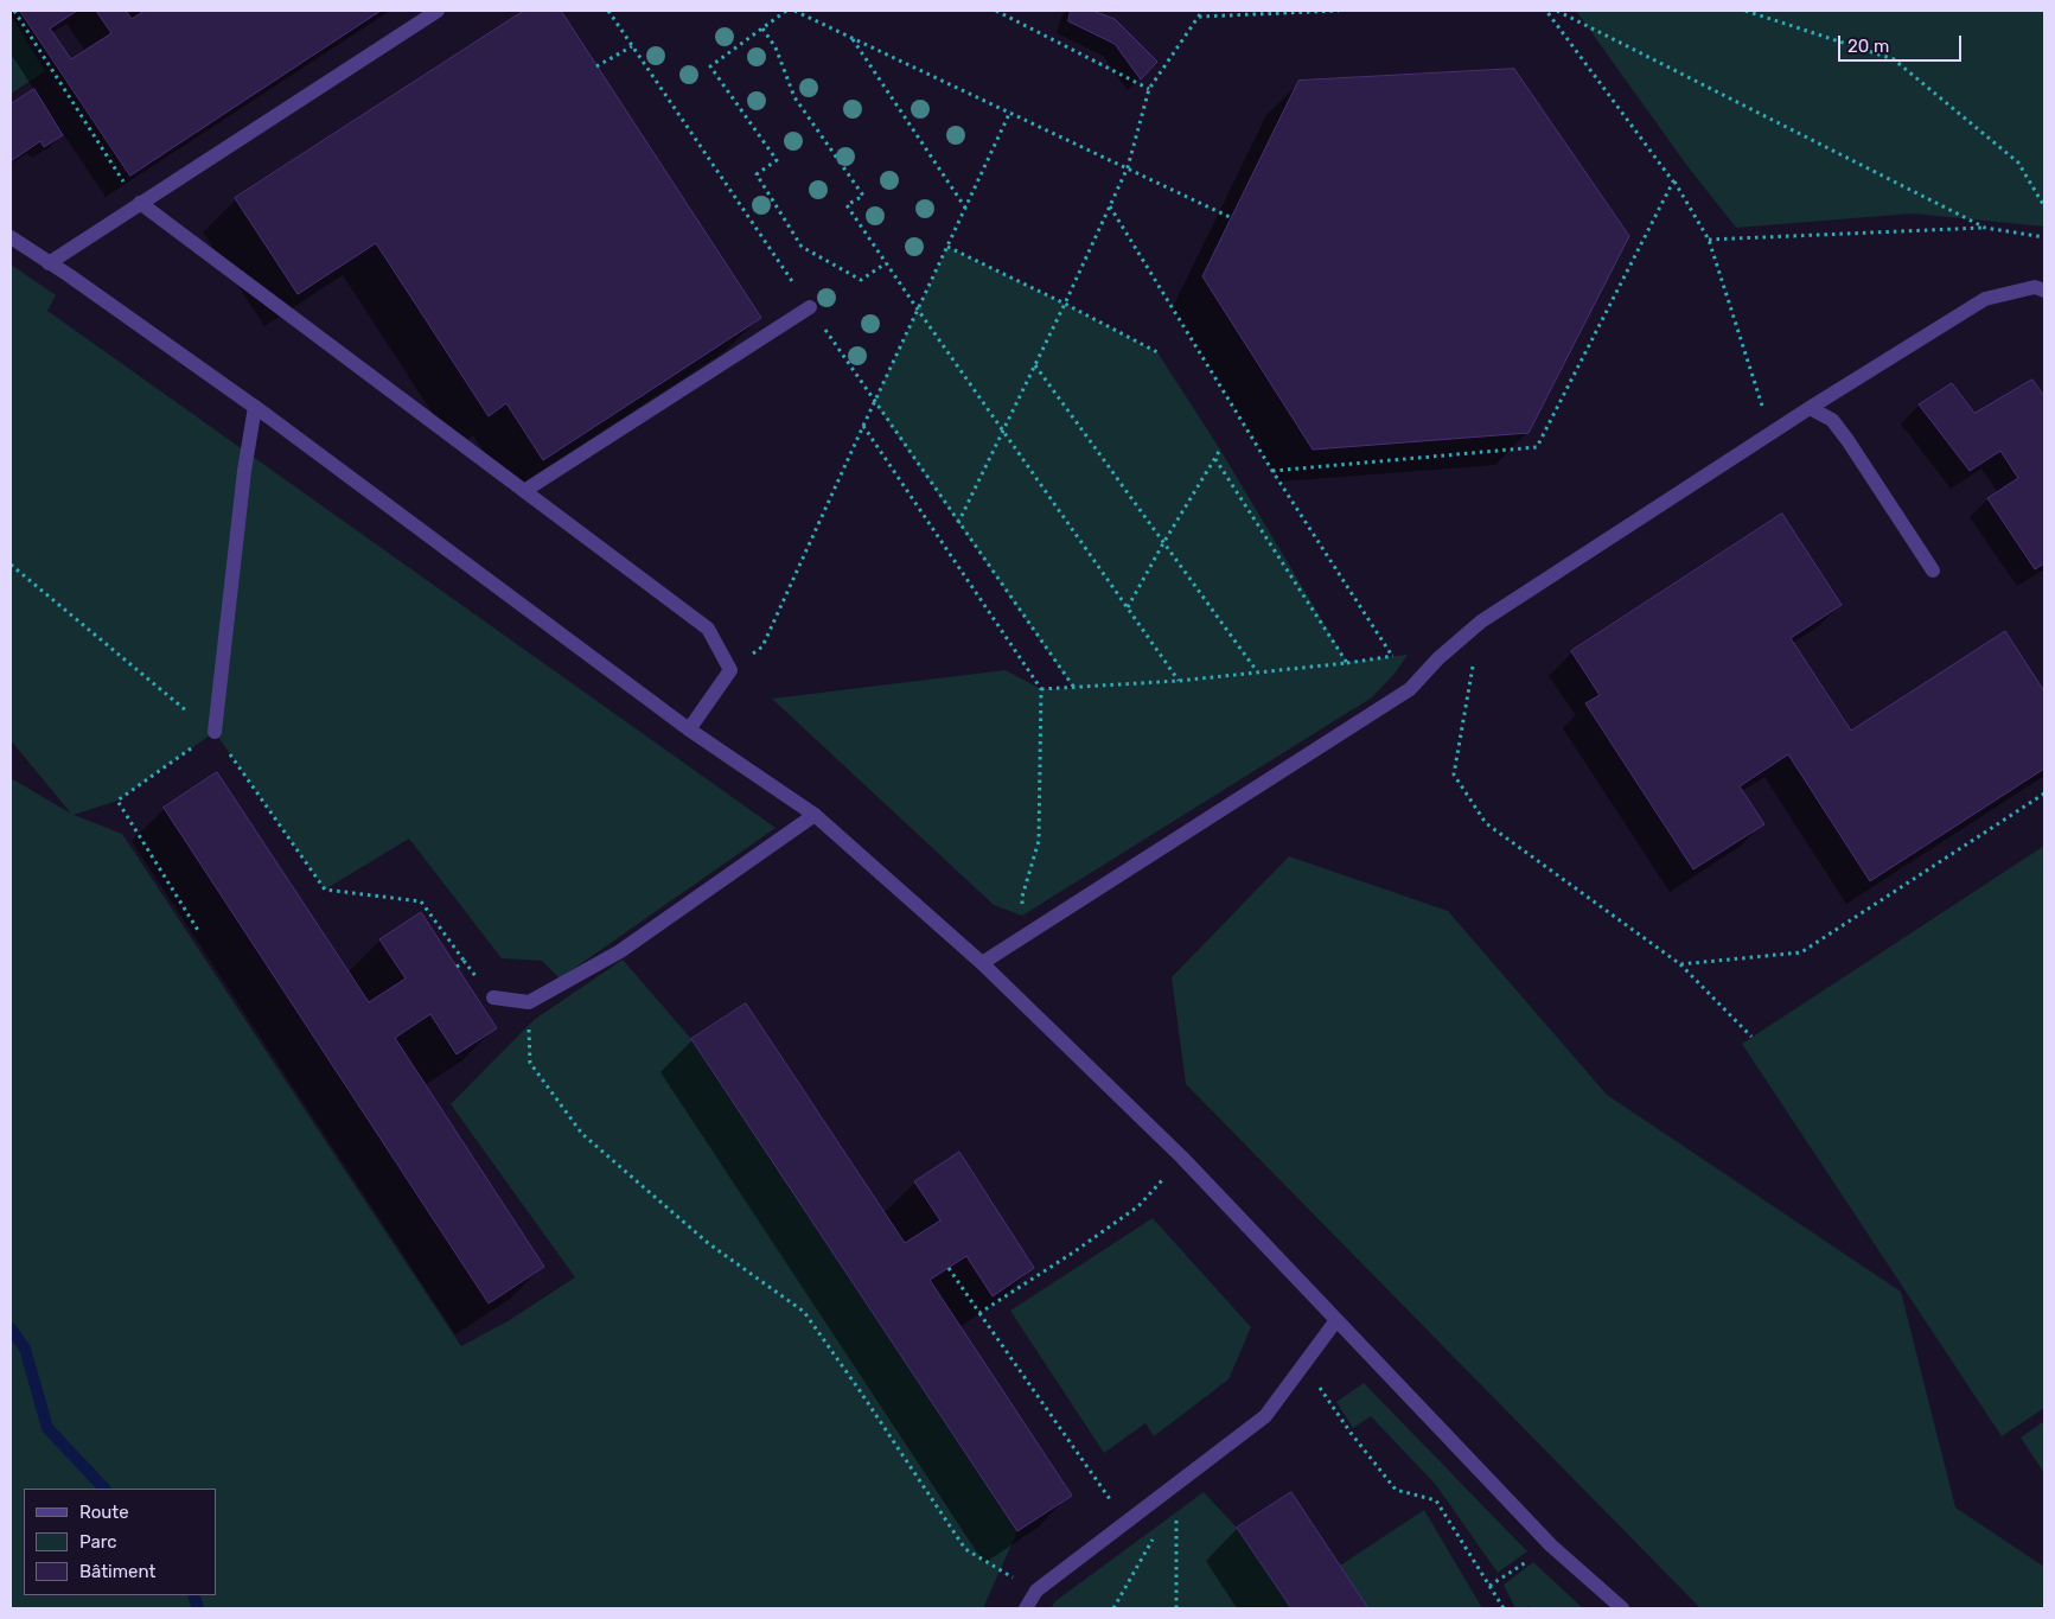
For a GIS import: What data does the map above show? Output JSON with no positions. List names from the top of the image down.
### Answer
{
  "legend": ["Route", "Parc", "Bâtiment"],
  "scale_bar": "20 m"
}
